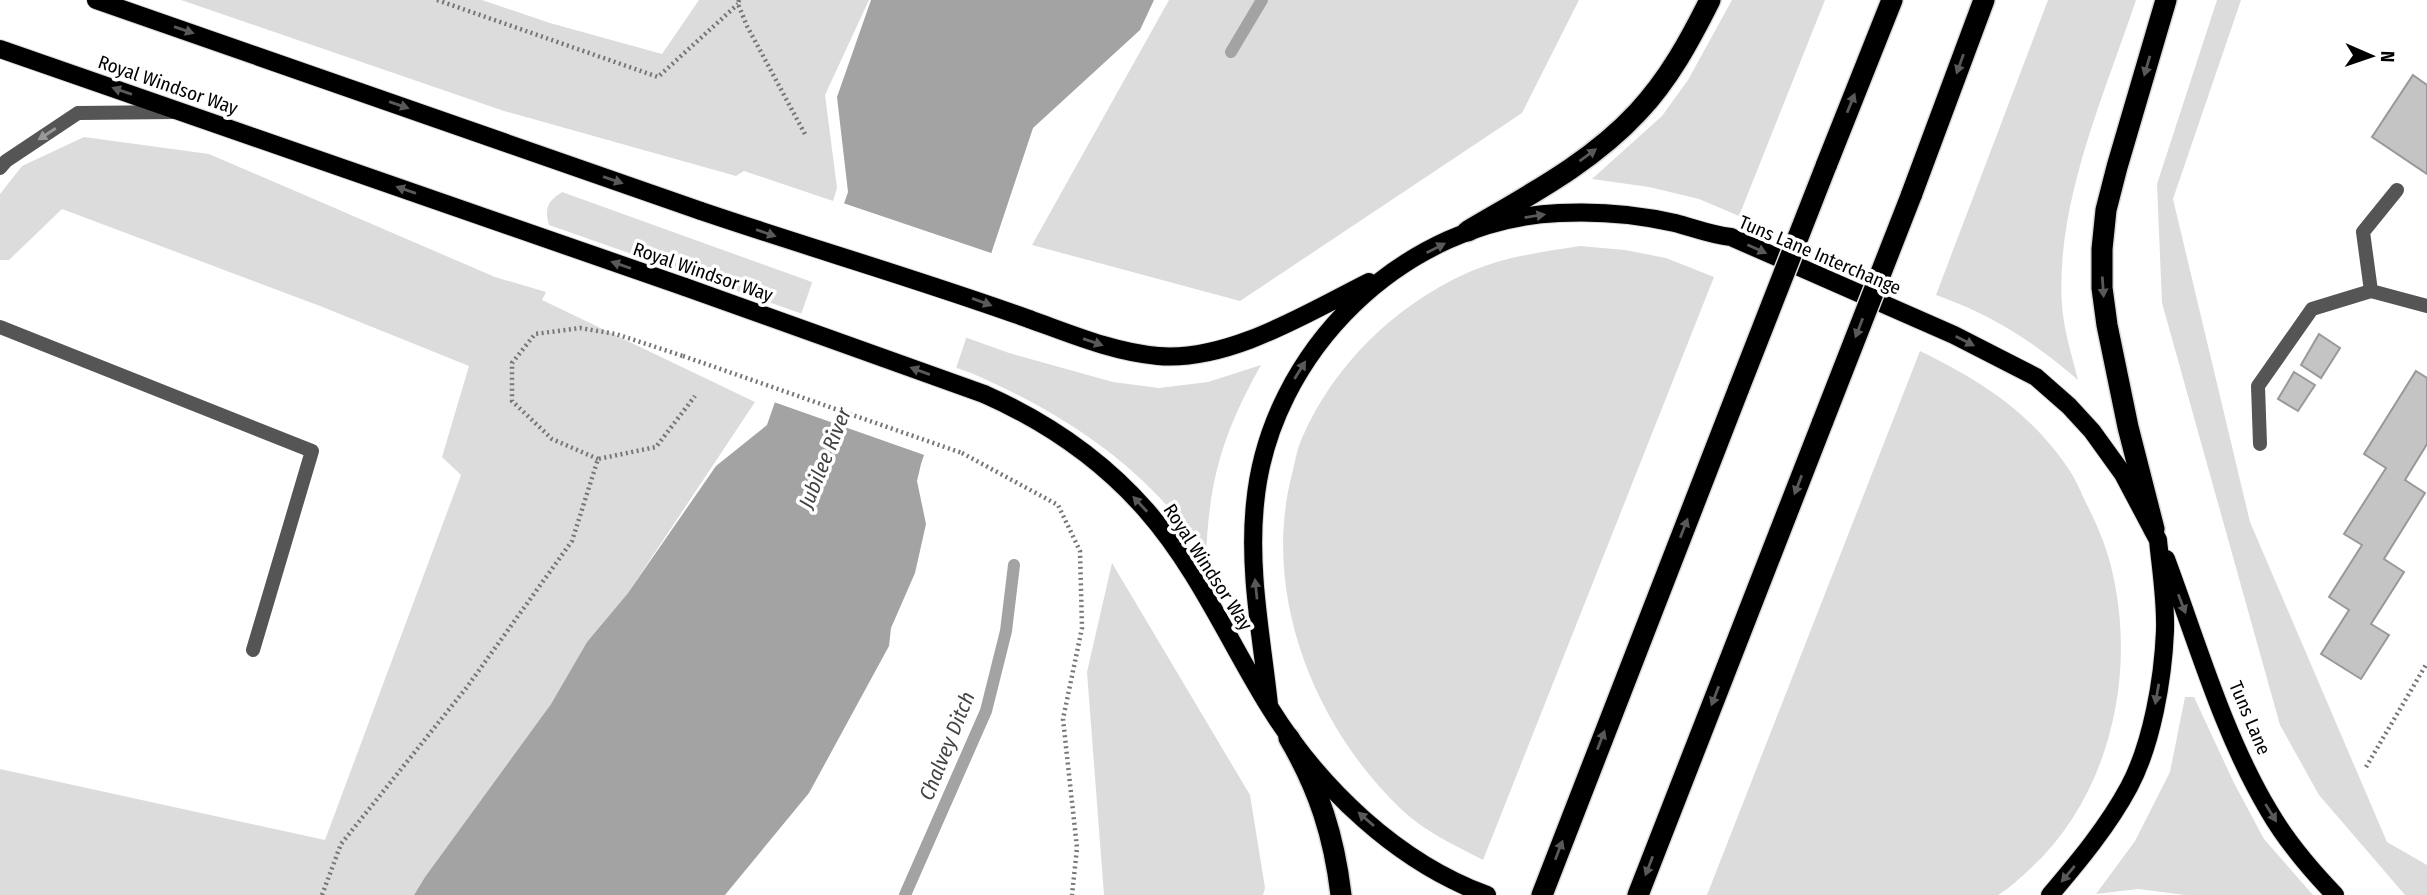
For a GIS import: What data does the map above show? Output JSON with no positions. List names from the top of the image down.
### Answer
{
  "streets": {
    "main road": ["Royal Windsor Way", "Tuns Lane Interchange", "Tuns Lane"]
  },
  "crossings": [
    ["Royal Windsor Way", "Tuns Lane Interchange"],
    ["Tuns Lane Interchange", "Tuns Lane"]
  ],
  "one_way": ["Tuns Lane"],
  "water": ["Jubilee River", "Chalvey Ditch"],
  "north": "right"
}
